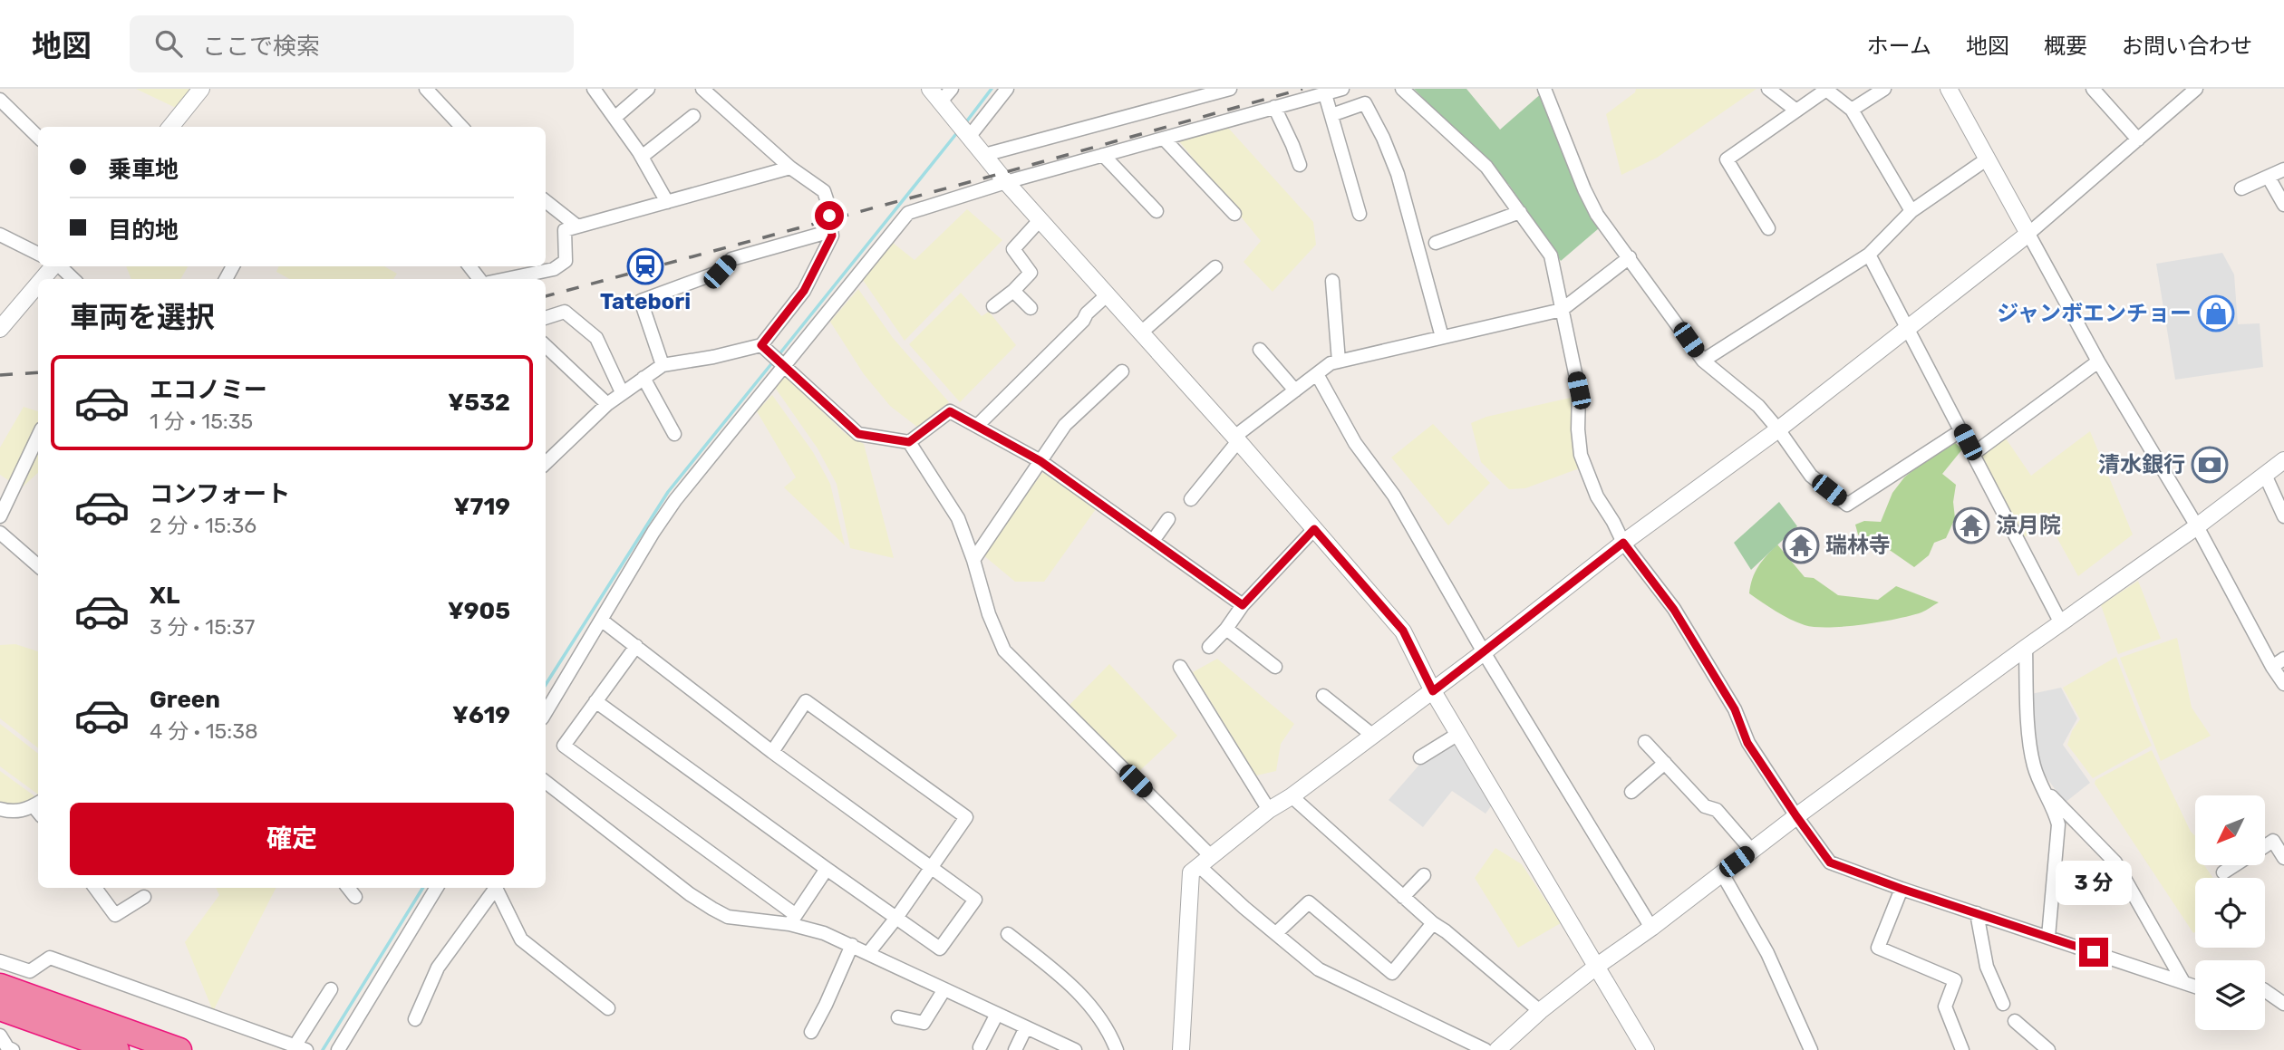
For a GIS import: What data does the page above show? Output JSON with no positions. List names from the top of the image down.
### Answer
{
  "places": {
    "station": ["Tatebori"],
    "shop": ["ジャンボエンチョー"],
    "bank": ["清水銀行"],
    "temple": ["涼月院", "瑞林寺"]
  },
  "north": "bottom left",
  "page": {
    "header": "地図",
    "search": "ここで検索",
    "nav": [
      "ホーム",
      "地図",
      "概要",
      "お問い合わせ"
    ],
    "banner": ["乗車地", "目的地"],
    "heading": "車両を選択",
    "list": [
      {
        "name": "エコノミー",
        "note": "1 分 · 15:35",
        "value": "¥532"
      },
      {
        "name": "コンフォート",
        "note": "2 分 · 15:36",
        "value": "¥719"
      },
      {
        "name": "XL",
        "note": "3 分 · 15:37",
        "value": "¥905"
      },
      {
        "name": "Green",
        "note": "4 分 · 15:38",
        "value": "¥619"
      }
    ],
    "buttons": "確定",
    "bubble": "3 分"
  }
}
